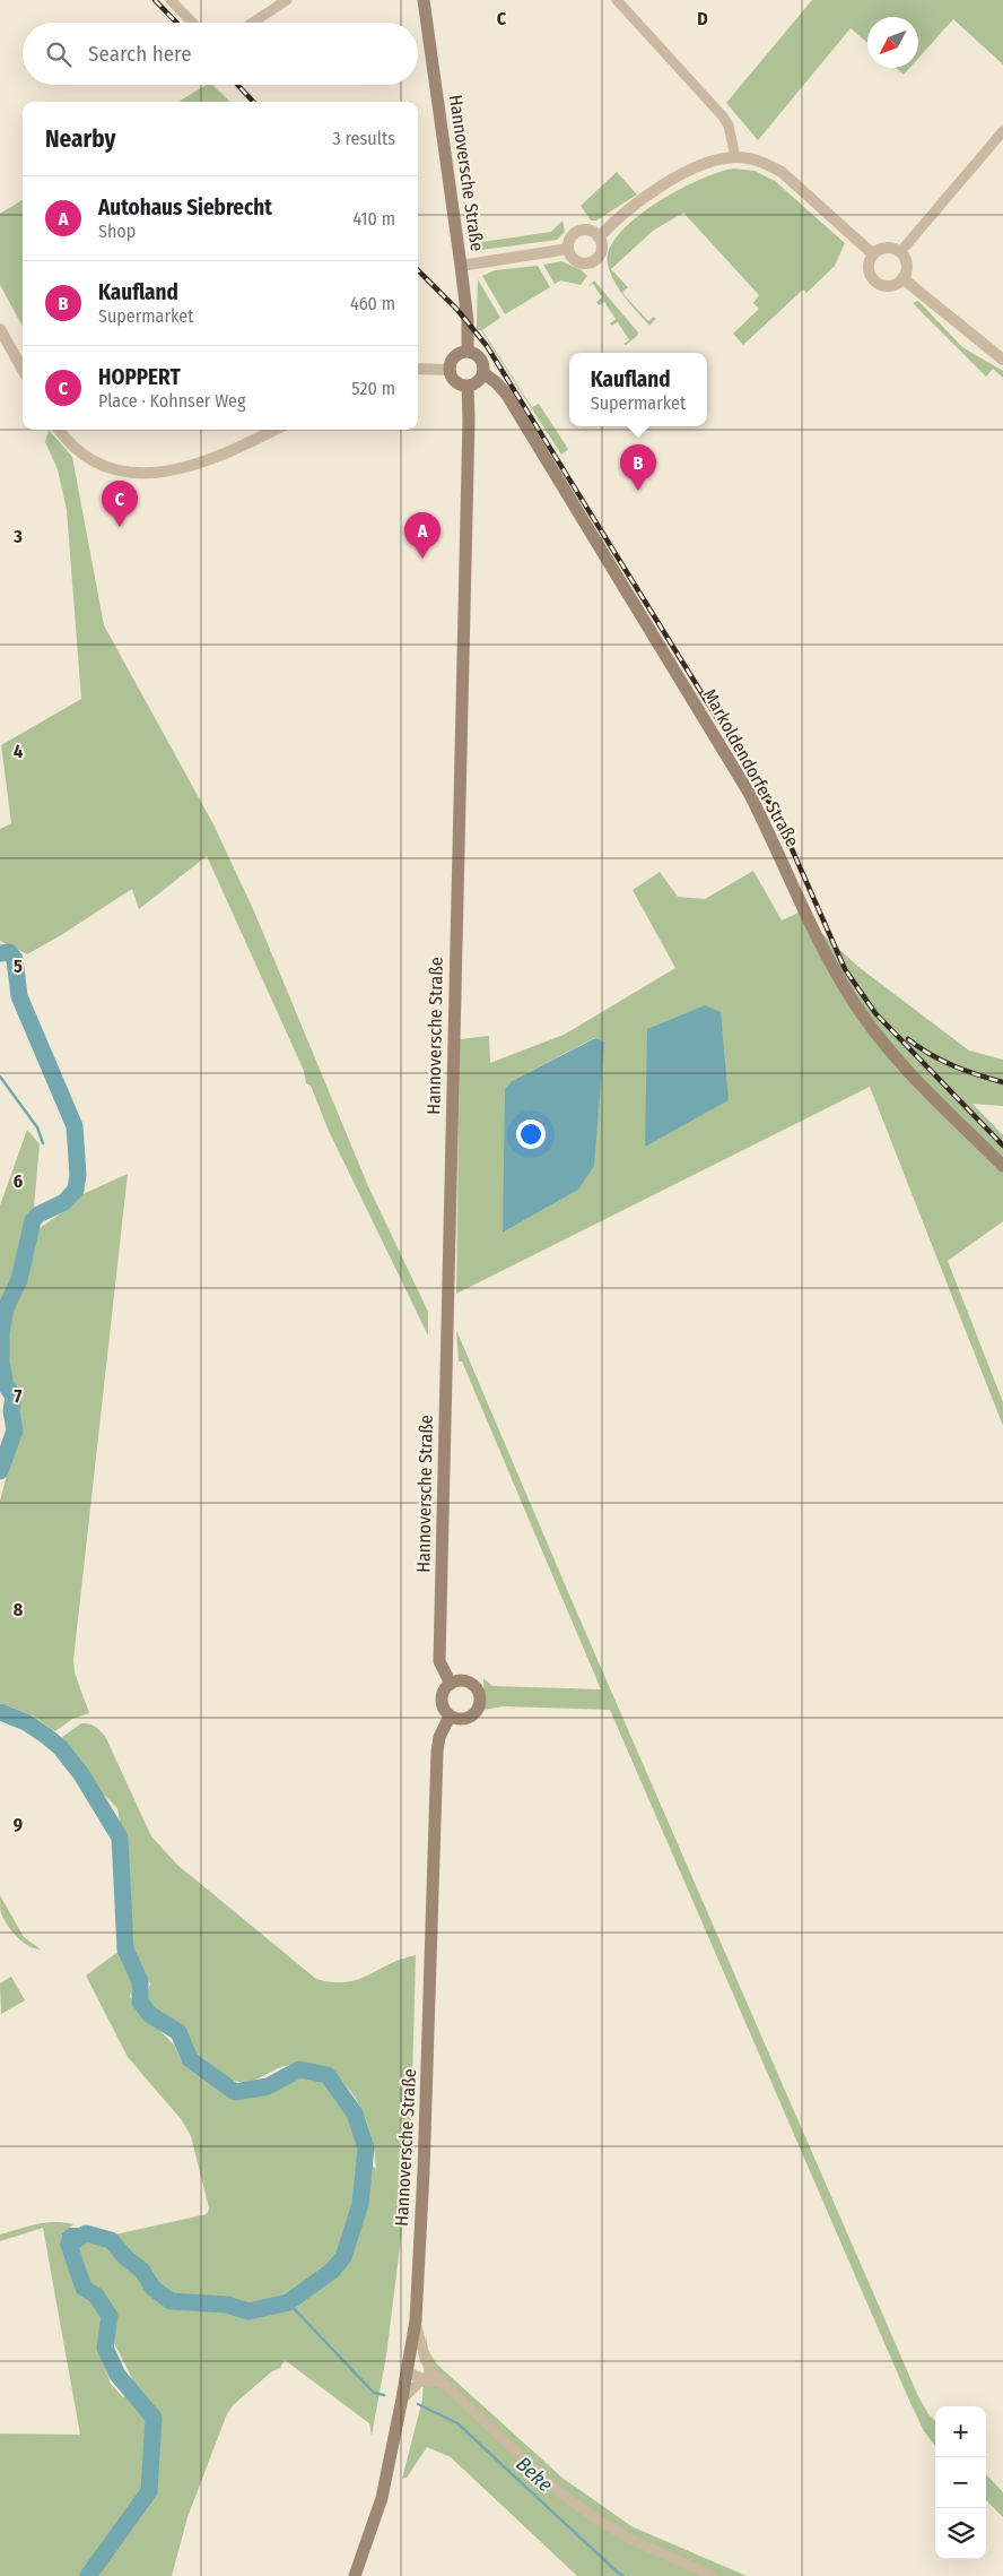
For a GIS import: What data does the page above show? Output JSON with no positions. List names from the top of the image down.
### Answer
{
  "streets": {
    "main road": ["Hannoversche Straße", "Markoldendorfer Straße"]
  },
  "crossings": [
    ["Hannoversche Straße", "Markoldendorfer Straße"]
  ],
  "water": ["Beke"],
  "north": "bottom left",
  "page": {
    "search": "Search here",
    "heading": ["Nearby", "3 results"],
    "list": [
      {
        "mark": "A",
        "name": "Autohaus Siebrecht",
        "note": "Shop",
        "value": "410 m"
      },
      {
        "mark": "B",
        "name": "Kaufland",
        "note": "Supermarket",
        "value": "460 m"
      },
      {
        "mark": "C",
        "name": "HOPPERT",
        "note": "Place · Kohnser Weg",
        "value": "520 m"
      }
    ],
    "popup": ["Kaufland", "Supermarket"],
    "pins": ["B", "C", "A"],
    "map_buttons": ["+", "−"]
  },
  "grid": {
    "columns": ["C", "D"],
    "rows": [
      "3",
      "4",
      "5",
      "6",
      "7",
      "8",
      "9"
    ]
  }
}
